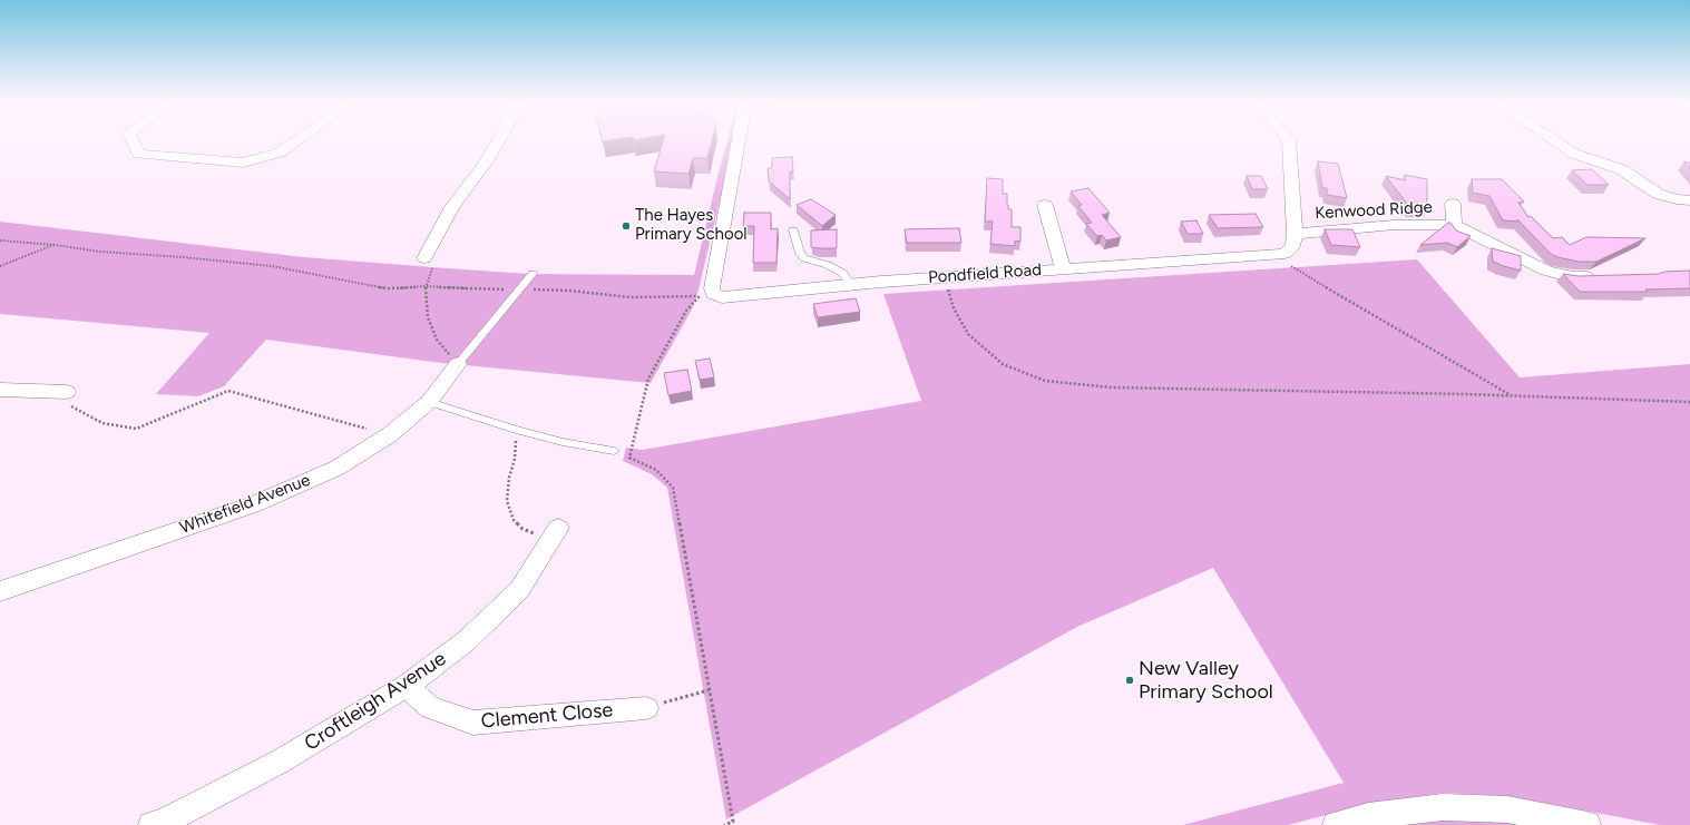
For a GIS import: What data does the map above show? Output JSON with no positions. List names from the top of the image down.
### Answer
{
  "streets": {
    "street": [
      "Kenwood Ridge",
      "Pondfield Road",
      "Whitefield Avenue",
      "Croftleigh Avenue",
      "Clement Close"
    ]
  },
  "crossings": [
    ["Kenwood Ridge", "Pondfield Road"],
    ["Croftleigh Avenue", "Clement Close"]
  ],
  "places": ["The Hayes Primary School", "New Valley Primary School"]
}
